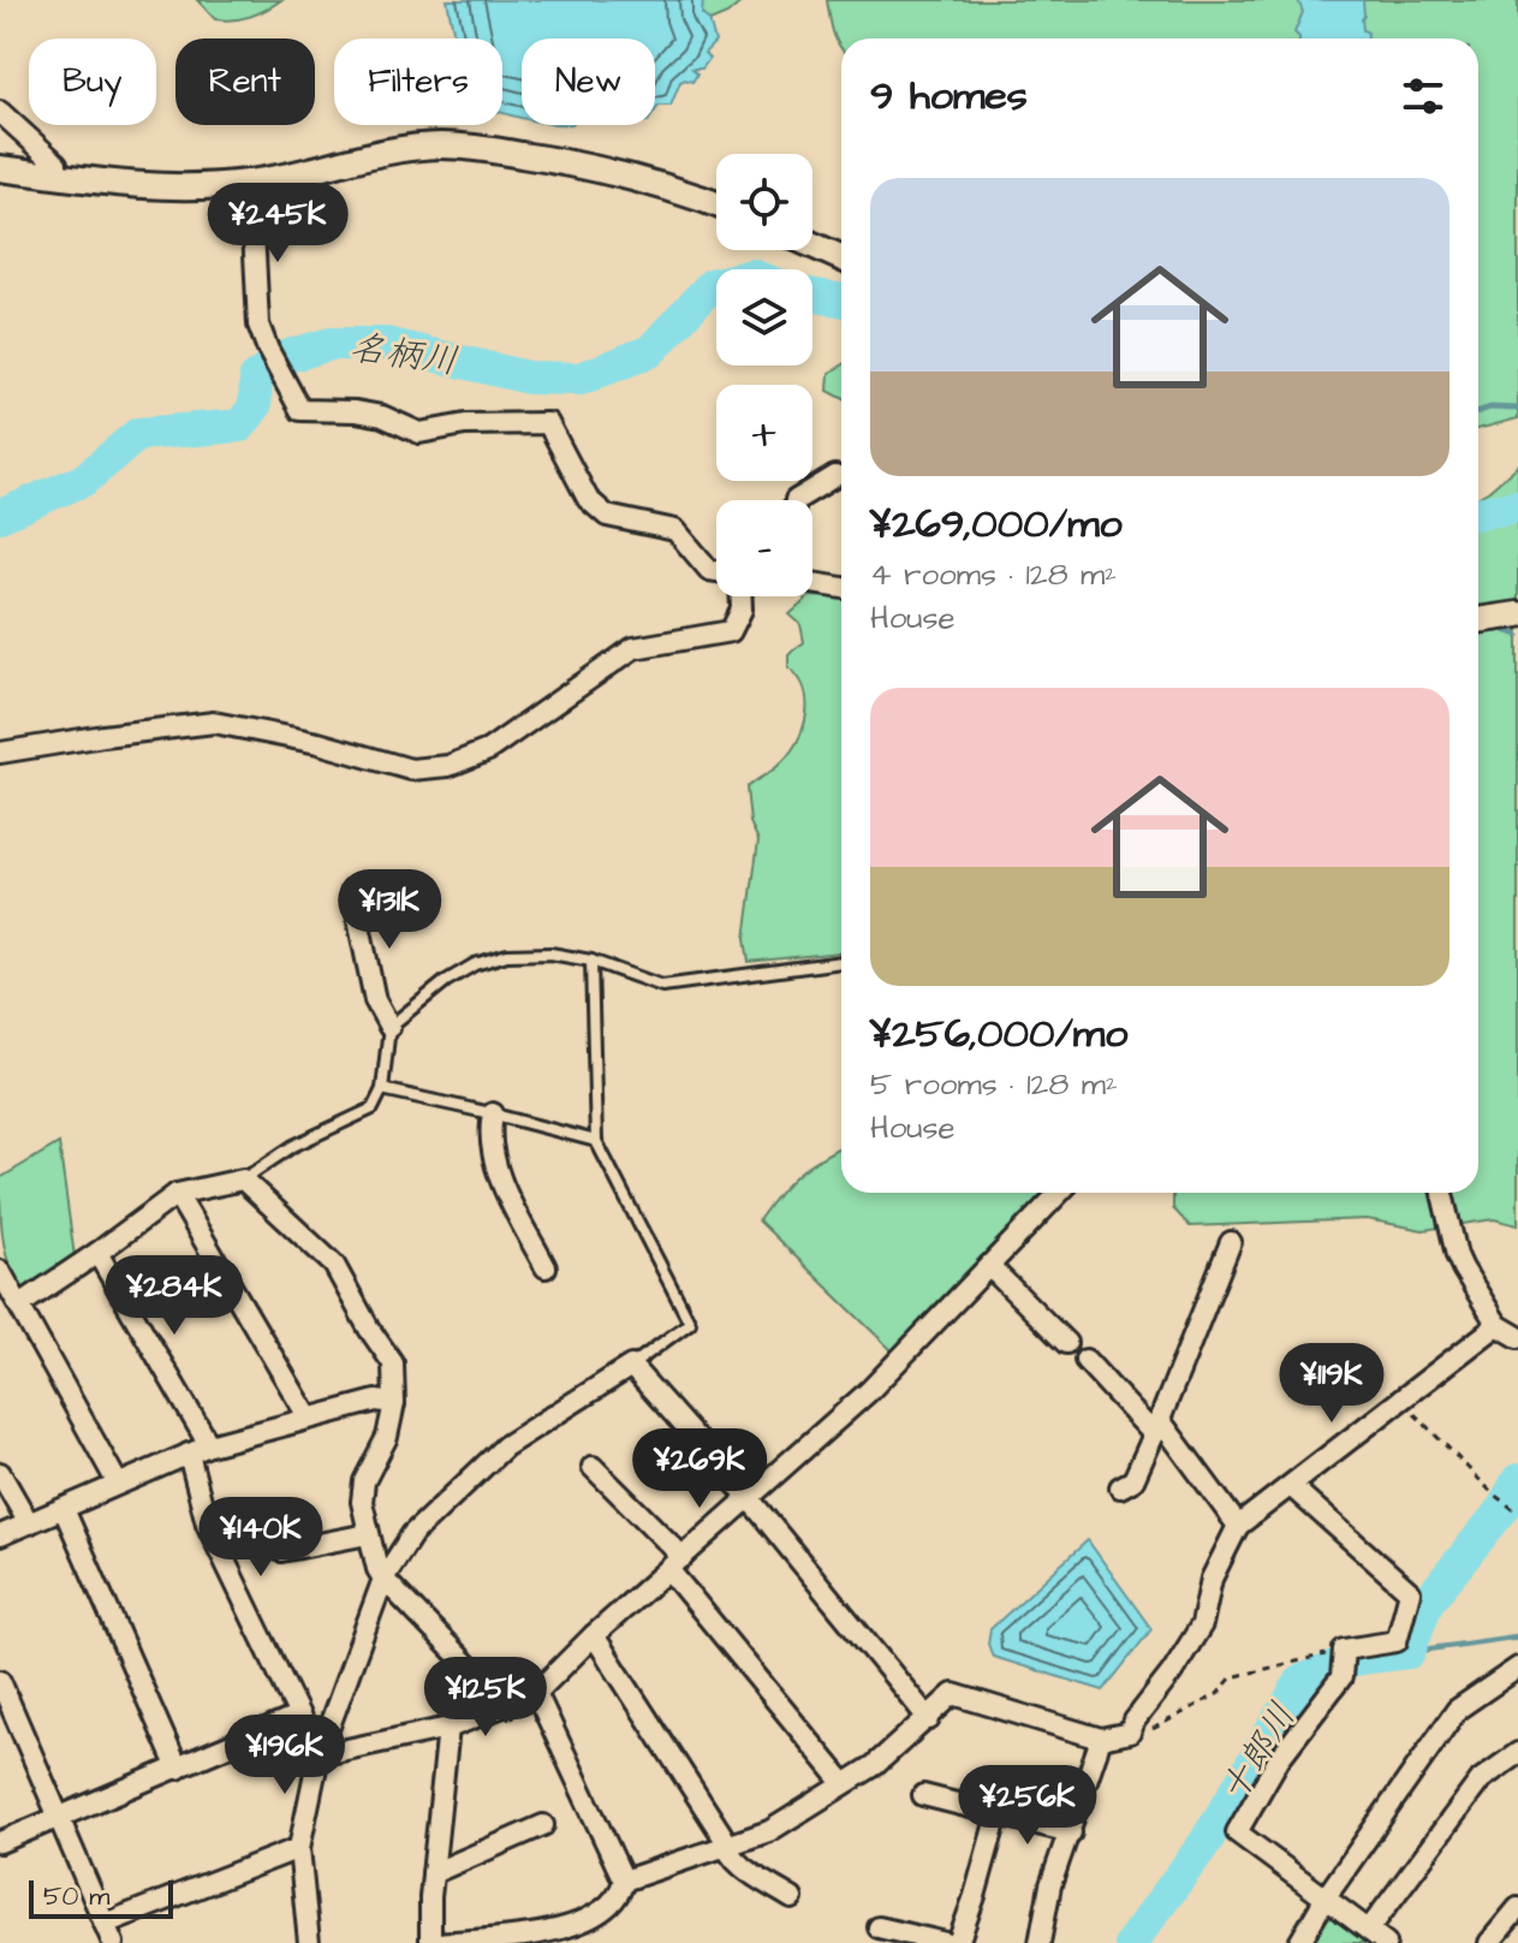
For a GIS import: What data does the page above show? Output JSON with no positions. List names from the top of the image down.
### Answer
{
  "water": ["名柄川", "十郎川"],
  "scale_bar": "50 m",
  "page": {
    "chip": [
      "Buy",
      "Rent",
      "Filters",
      "New"
    ],
    "heading": "9 homes",
    "map_buttons": ["+", "−"],
    "list": [
      {
        "name": "¥269,000/mo",
        "note": "4 rooms · 128 m² · House"
      },
      {
        "name": "¥256,000/mo",
        "note": "5 rooms · 128 m² · House"
      }
    ],
    "price": [
      "¥245K",
      "¥131K",
      "¥284K",
      "¥119K",
      "¥269K",
      "¥140K",
      "¥125K",
      "¥196K",
      "¥256K"
    ],
    "scale": "50 m"
  }
}
